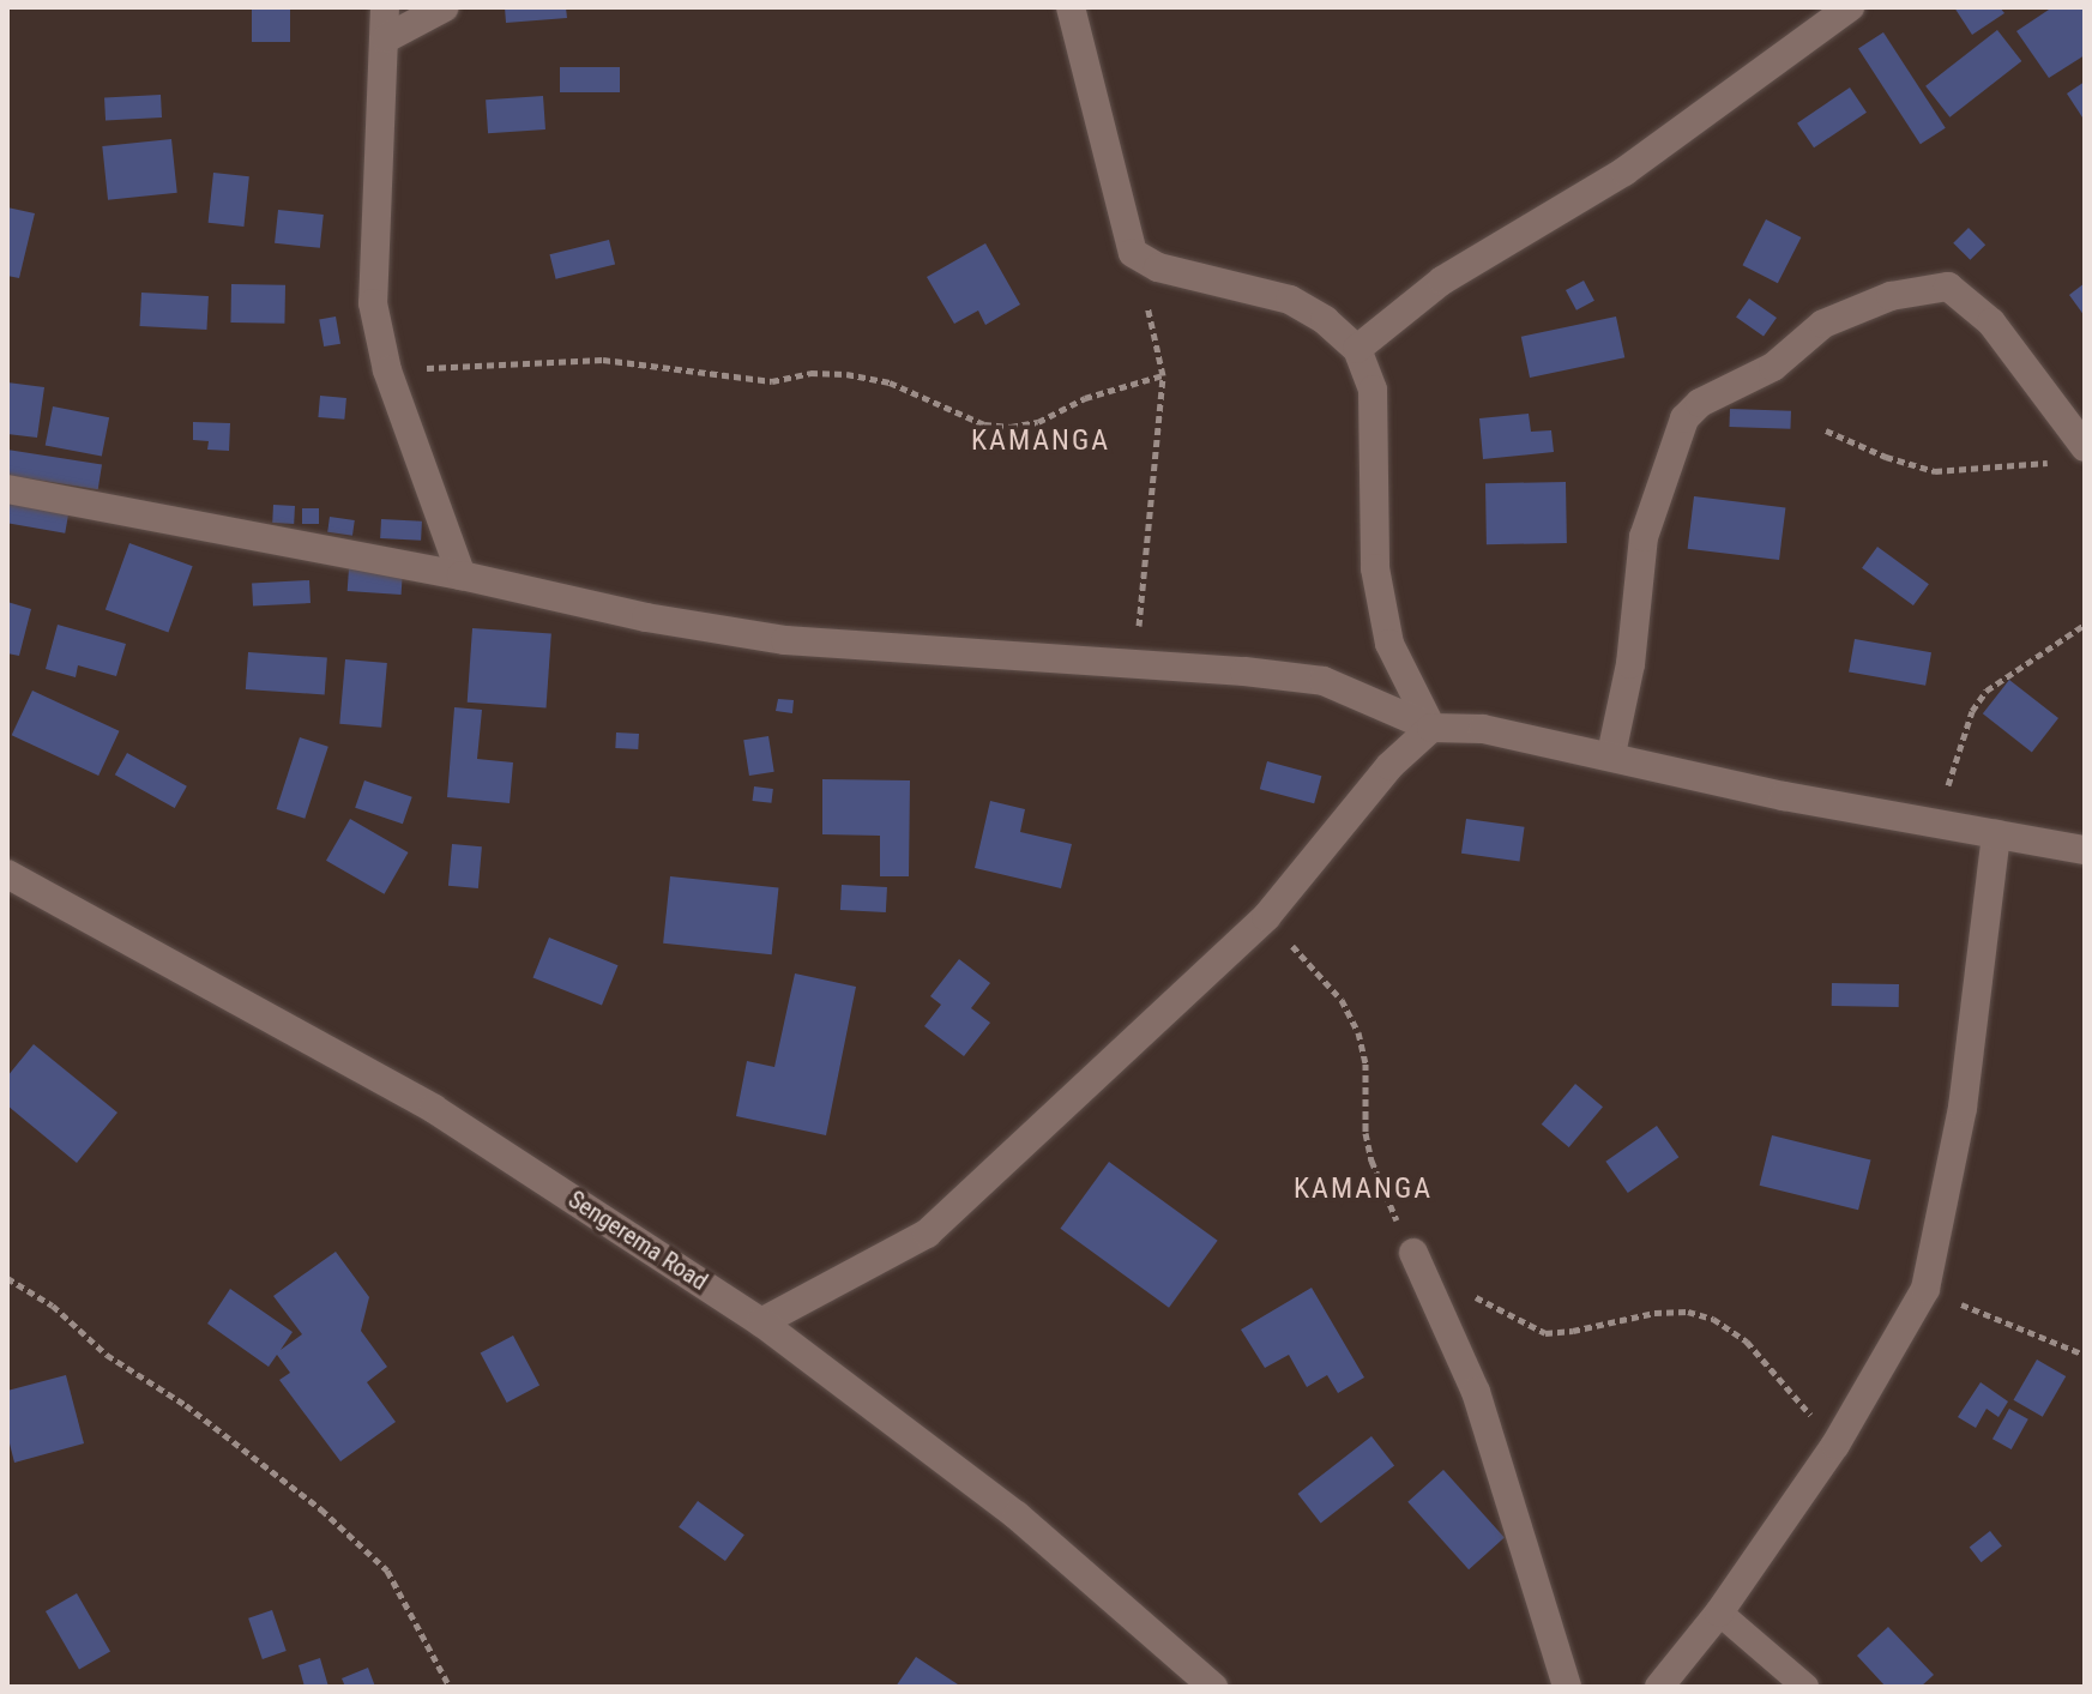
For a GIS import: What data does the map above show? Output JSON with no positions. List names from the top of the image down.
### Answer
{
  "streets": {
    "street": ["Sengerema Road"]
  },
  "districts": ["KAMANGA", "KAMANGA"]
}
